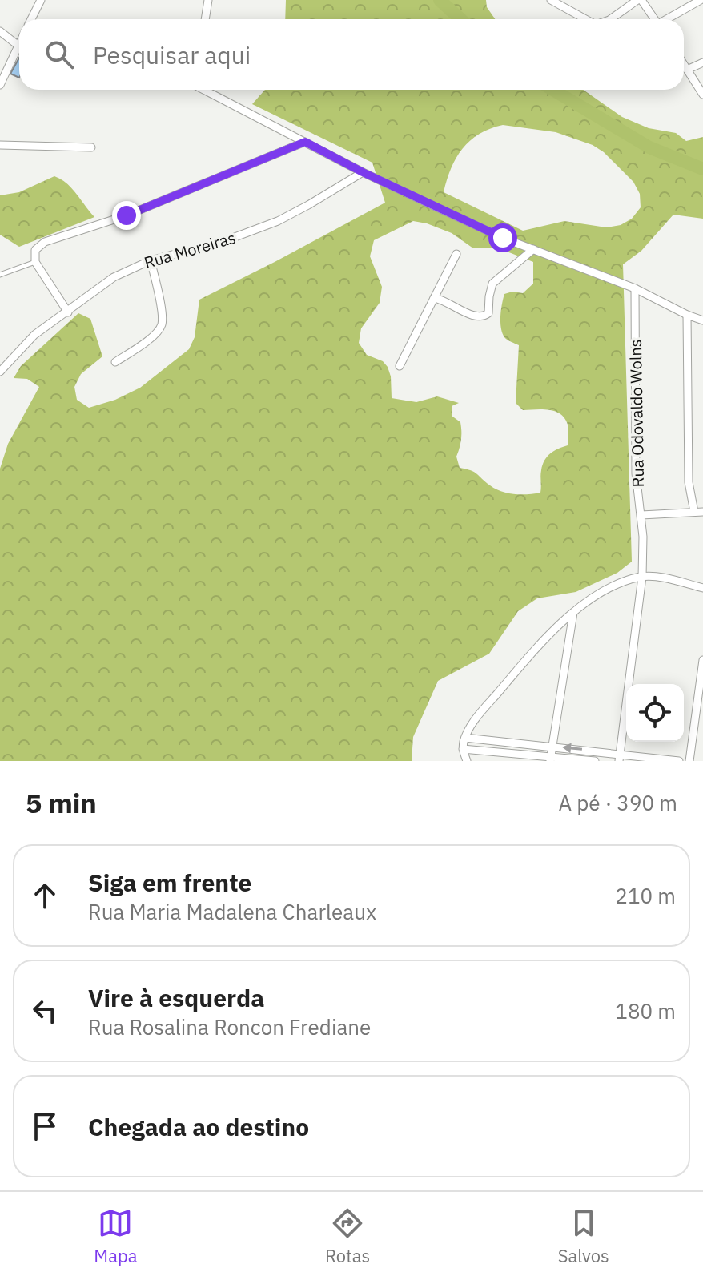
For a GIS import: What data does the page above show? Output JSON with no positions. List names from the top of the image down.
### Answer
{
  "streets": {
    "street": ["Rua Moreiras", "Rua Odovaldo Wolns"]
  },
  "page": {
    "search": "Pesquisar aqui",
    "heading": ["5 min", "A pé · 390 m"],
    "list": [
      ["Siga em frente", "Rua Maria Madalena Charleaux", "210 m"],
      ["Vire à esquerda", "Rua Rosalina Roncon Frediane", "180 m"],
      "Chegada ao destino"
    ],
    "nav": ["Mapa", "Rotas", "Salvos"]
  }
}
